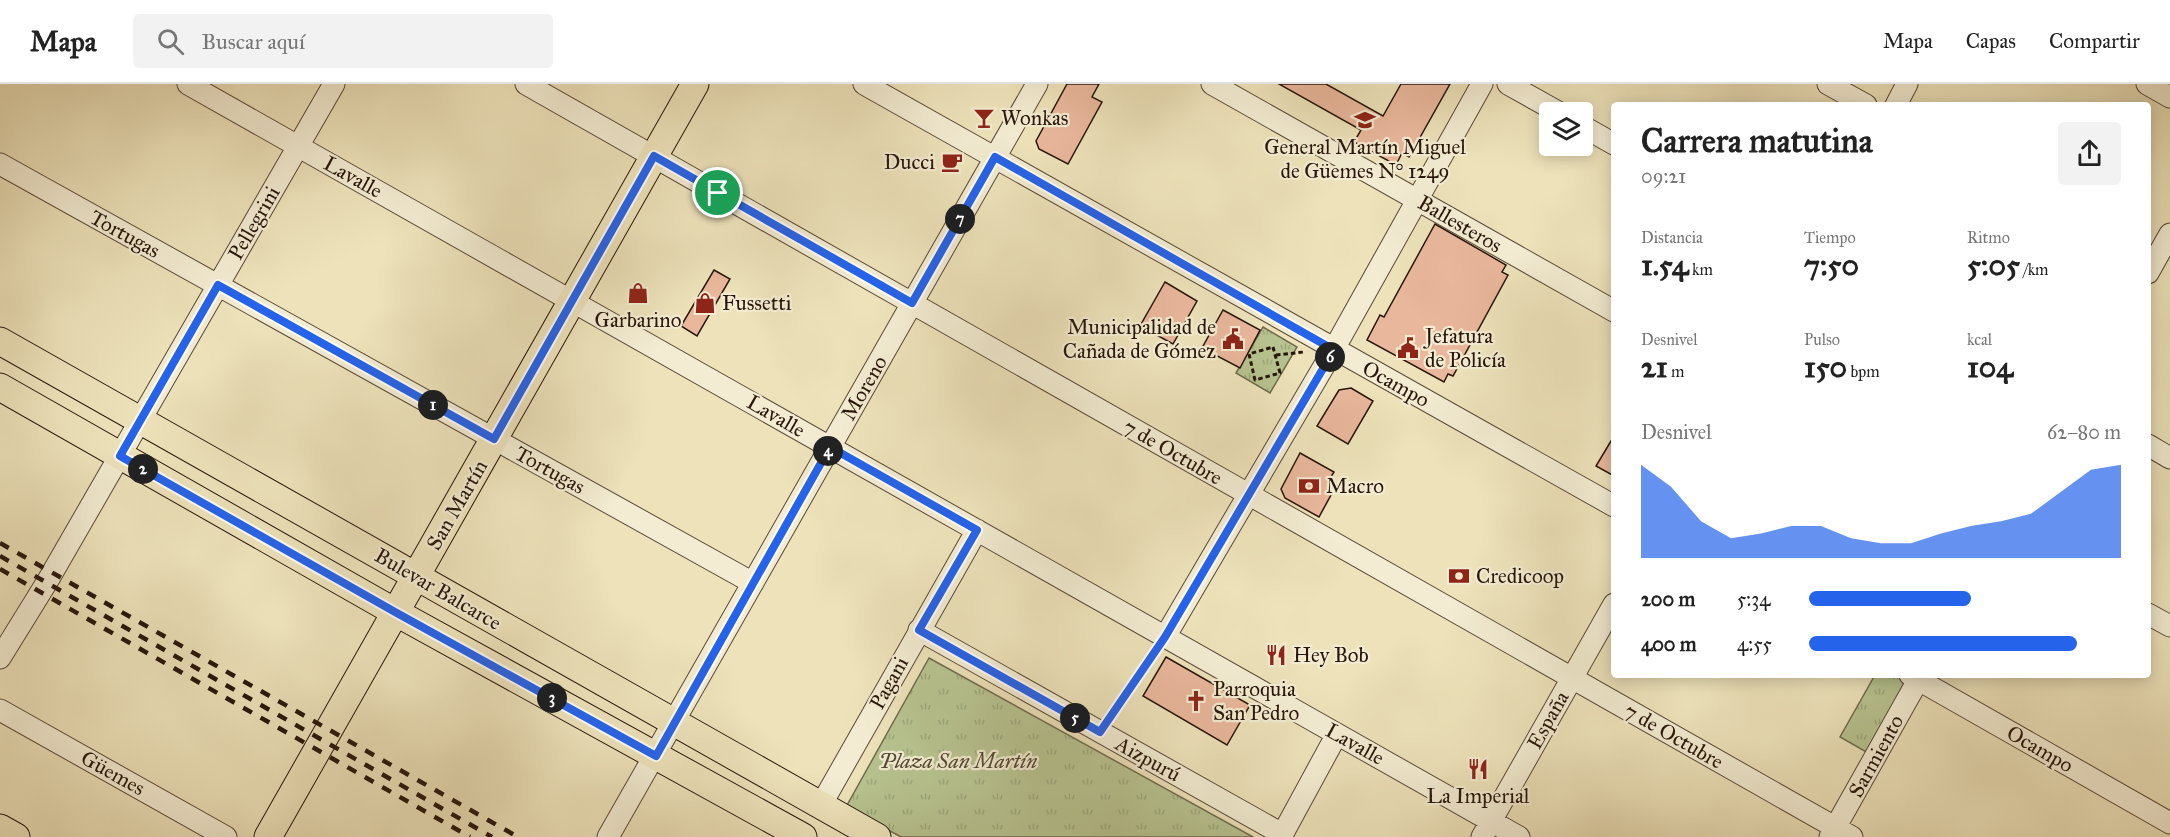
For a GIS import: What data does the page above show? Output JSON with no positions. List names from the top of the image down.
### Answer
{
  "streets": {
    "main road": ["San Martín", "Bulevar Balcarce", "Pagani"],
    "street": [
      "Lavalle",
      "Pellegrini",
      "Ballesteros",
      "Tortugas",
      "Ocampo",
      "Moreno",
      "7 de Octubre",
      "España",
      "Sarmiento",
      "Aizpurú",
      "Güemes"
    ]
  },
  "crossings": [
    ["Lavalle", "Pellegrini"],
    ["Lavalle", "Moreno"],
    ["Lavalle", "San Martín"],
    ["Lavalle", "Pagani"],
    ["Lavalle", "España"],
    ["Pellegrini", "Tortugas"],
    ["Pellegrini", "Bulevar Balcarce"],
    ["Tortugas", "Moreno"],
    ["Tortugas", "San Martín"],
    ["Ocampo", "Moreno"],
    ["Moreno", "7 de Octubre"],
    ["Moreno", "Bulevar Balcarce"],
    ["7 de Octubre", "San Martín"],
    ["7 de Octubre", "España"],
    ["7 de Octubre", "Sarmiento"],
    ["San Martín", "Bulevar Balcarce"],
    ["Bulevar Balcarce", "Pagani"],
    ["Pagani", "Aizpurú"]
  ],
  "parks": ["Plaza San Martín"],
  "places": {
    "bar": ["Wonkas"],
    "school or university": ["General Martín Miguel de Güemes N° 1249"],
    "cafe": ["Ducci"],
    "shop": ["Garbarino", "Fussetti"],
    "public building": ["Municipalidad de Cañada de Gómez", "Jefatura de Policía"],
    "bank": ["Macro", "Credicoop"],
    "restaurant": ["Hey Bob", "La Imperial"],
    "church": ["Parroquia San Pedro"]
  },
  "page": {
    "header": "Mapa",
    "search": "Buscar aquí",
    "nav": ["Mapa", "Capas", "Compartir"],
    "heading": ["Carrera matutina", "09:21"],
    "pins": [
      "7",
      "6",
      "1",
      "4",
      "2",
      "3",
      "5"
    ],
    "stats": [
      ["Distancia", "1.54 km"],
      ["Tiempo", "7:50"],
      ["Ritmo", "5:05 /km"],
      ["Desnivel", "21 m"],
      ["Pulso", "150 bpm"],
      ["kcal", "104"]
    ],
    "chart": ["Desnivel", "62–80 m"],
    "list": [
      {
        "name": "200 m",
        "note": "5:34"
      },
      {
        "name": "400 m",
        "note": "4:55"
      }
    ]
  }
}
